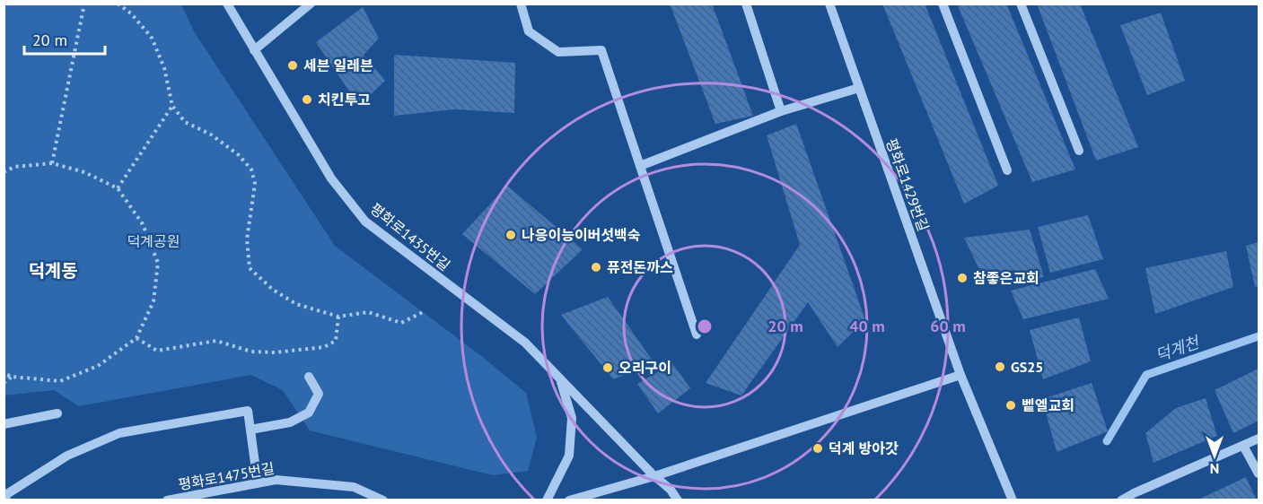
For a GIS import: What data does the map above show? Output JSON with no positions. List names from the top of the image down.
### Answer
{
  "streets": {
    "street": ["평화로1429번길", "평화로1435번길", "평화로1475번길"]
  },
  "districts": ["덕계동"],
  "water": ["덕계천"],
  "parks": ["덕계공원"],
  "places": [
    "세븐 일레븐",
    "치킨투고",
    "나응이능이버섯백숙",
    "퓨전돈까스",
    "참좋은교회",
    "GS25",
    "오리구이",
    "벹엘교회",
    "덕계 방아갓"
  ],
  "scale_bar": "20 m",
  "north": "bottom",
  "rings": ["20 m", "40 m", "60 m"]
}
